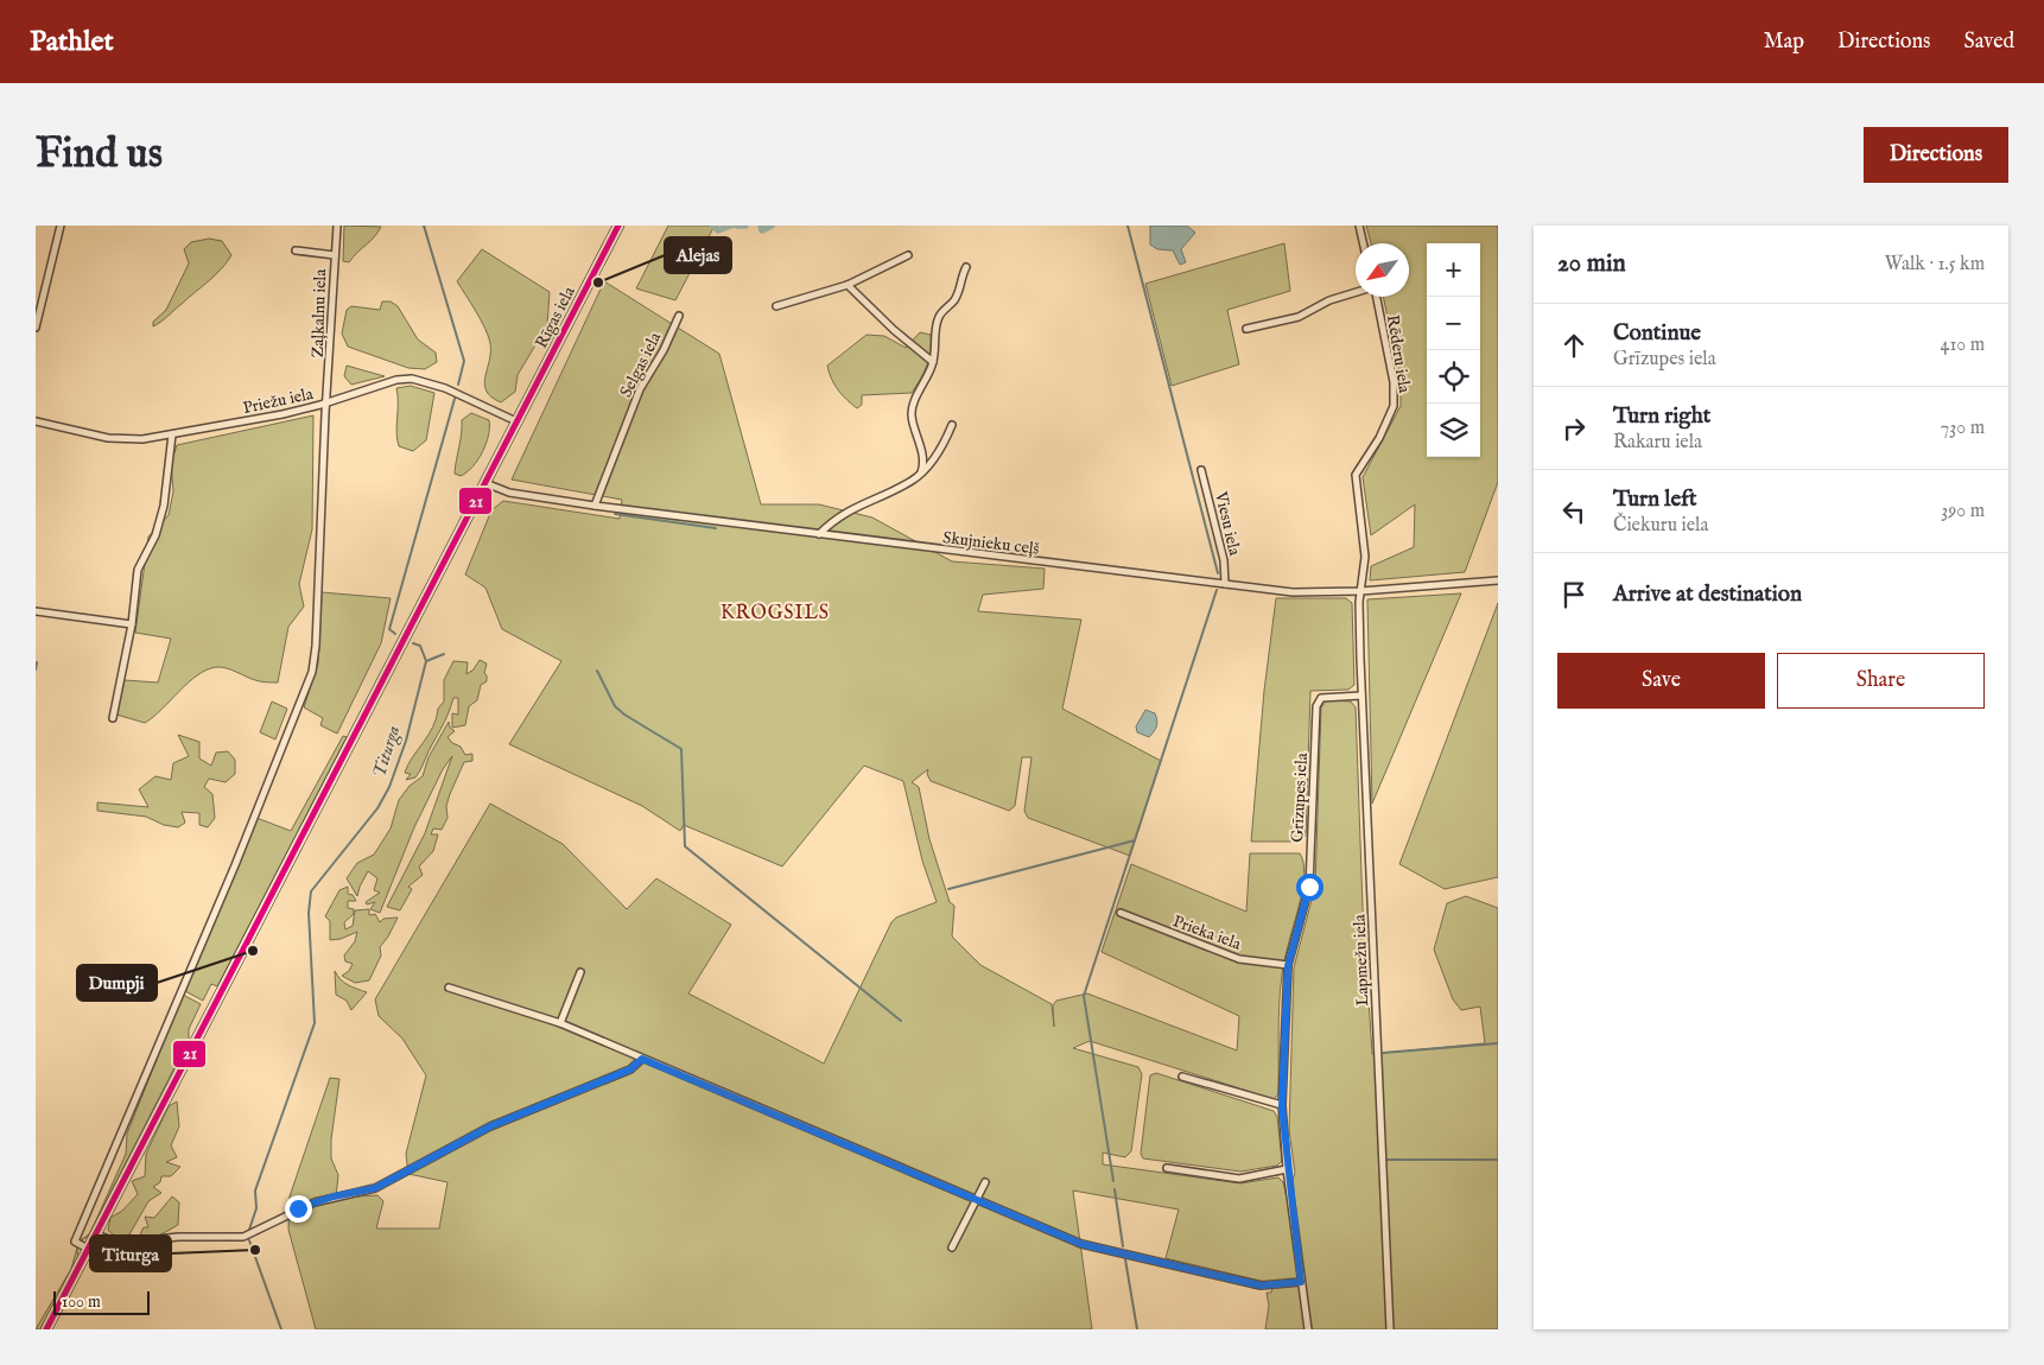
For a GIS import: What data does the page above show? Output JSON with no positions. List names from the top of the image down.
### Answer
{
  "streets": {
    "main road": ["Rīgas iela"],
    "street": [
      "Zaļkalnu iela",
      "Rēderu iela",
      "Selgas iela",
      "Priežu iela",
      "Viesu iela",
      "Skujnieku ceļš",
      "Grīzupes iela",
      "Prieka iela",
      "Lapmežu iela"
    ]
  },
  "crossings": [
    ["Zaļkalnu iela", "Rīgas iela"],
    ["Zaļkalnu iela", "Priežu iela"],
    ["Rīgas iela", "Priežu iela"],
    ["Rīgas iela", "Skujnieku ceļš"],
    ["Rēderu iela", "Skujnieku ceļš"],
    ["Rēderu iela", "Lapmežu iela"],
    ["Selgas iela", "Skujnieku ceļš"],
    ["Viesu iela", "Skujnieku ceļš"],
    ["Skujnieku ceļš", "Lapmežu iela"],
    ["Grīzupes iela", "Prieka iela"],
    ["Grīzupes iela", "Lapmežu iela"]
  ],
  "districts": ["KROGSILS"],
  "water": ["Titurga"],
  "places": ["Alejas", "Dumpji", "Titurga"],
  "lines": ["transit line 21"],
  "scale_bar": "100 m",
  "north": "bottom left",
  "page": {
    "header": "Pathlet",
    "nav": ["Map", "Directions", "Saved"],
    "buttons": [
      "Directions",
      ["Save", "Share"]
    ],
    "title": "Find us",
    "heading": ["20 min", "Walk · 1.5 km"],
    "map_buttons": ["+", "−"],
    "list": [
      ["Continue", "Grīzupes iela", "410 m"],
      ["Turn right", "Rakaru iela", "730 m"],
      ["Turn left", "Čiekuru iela", "390 m"],
      "Arrive at destination"
    ],
    "scale": "100 m"
  }
}
